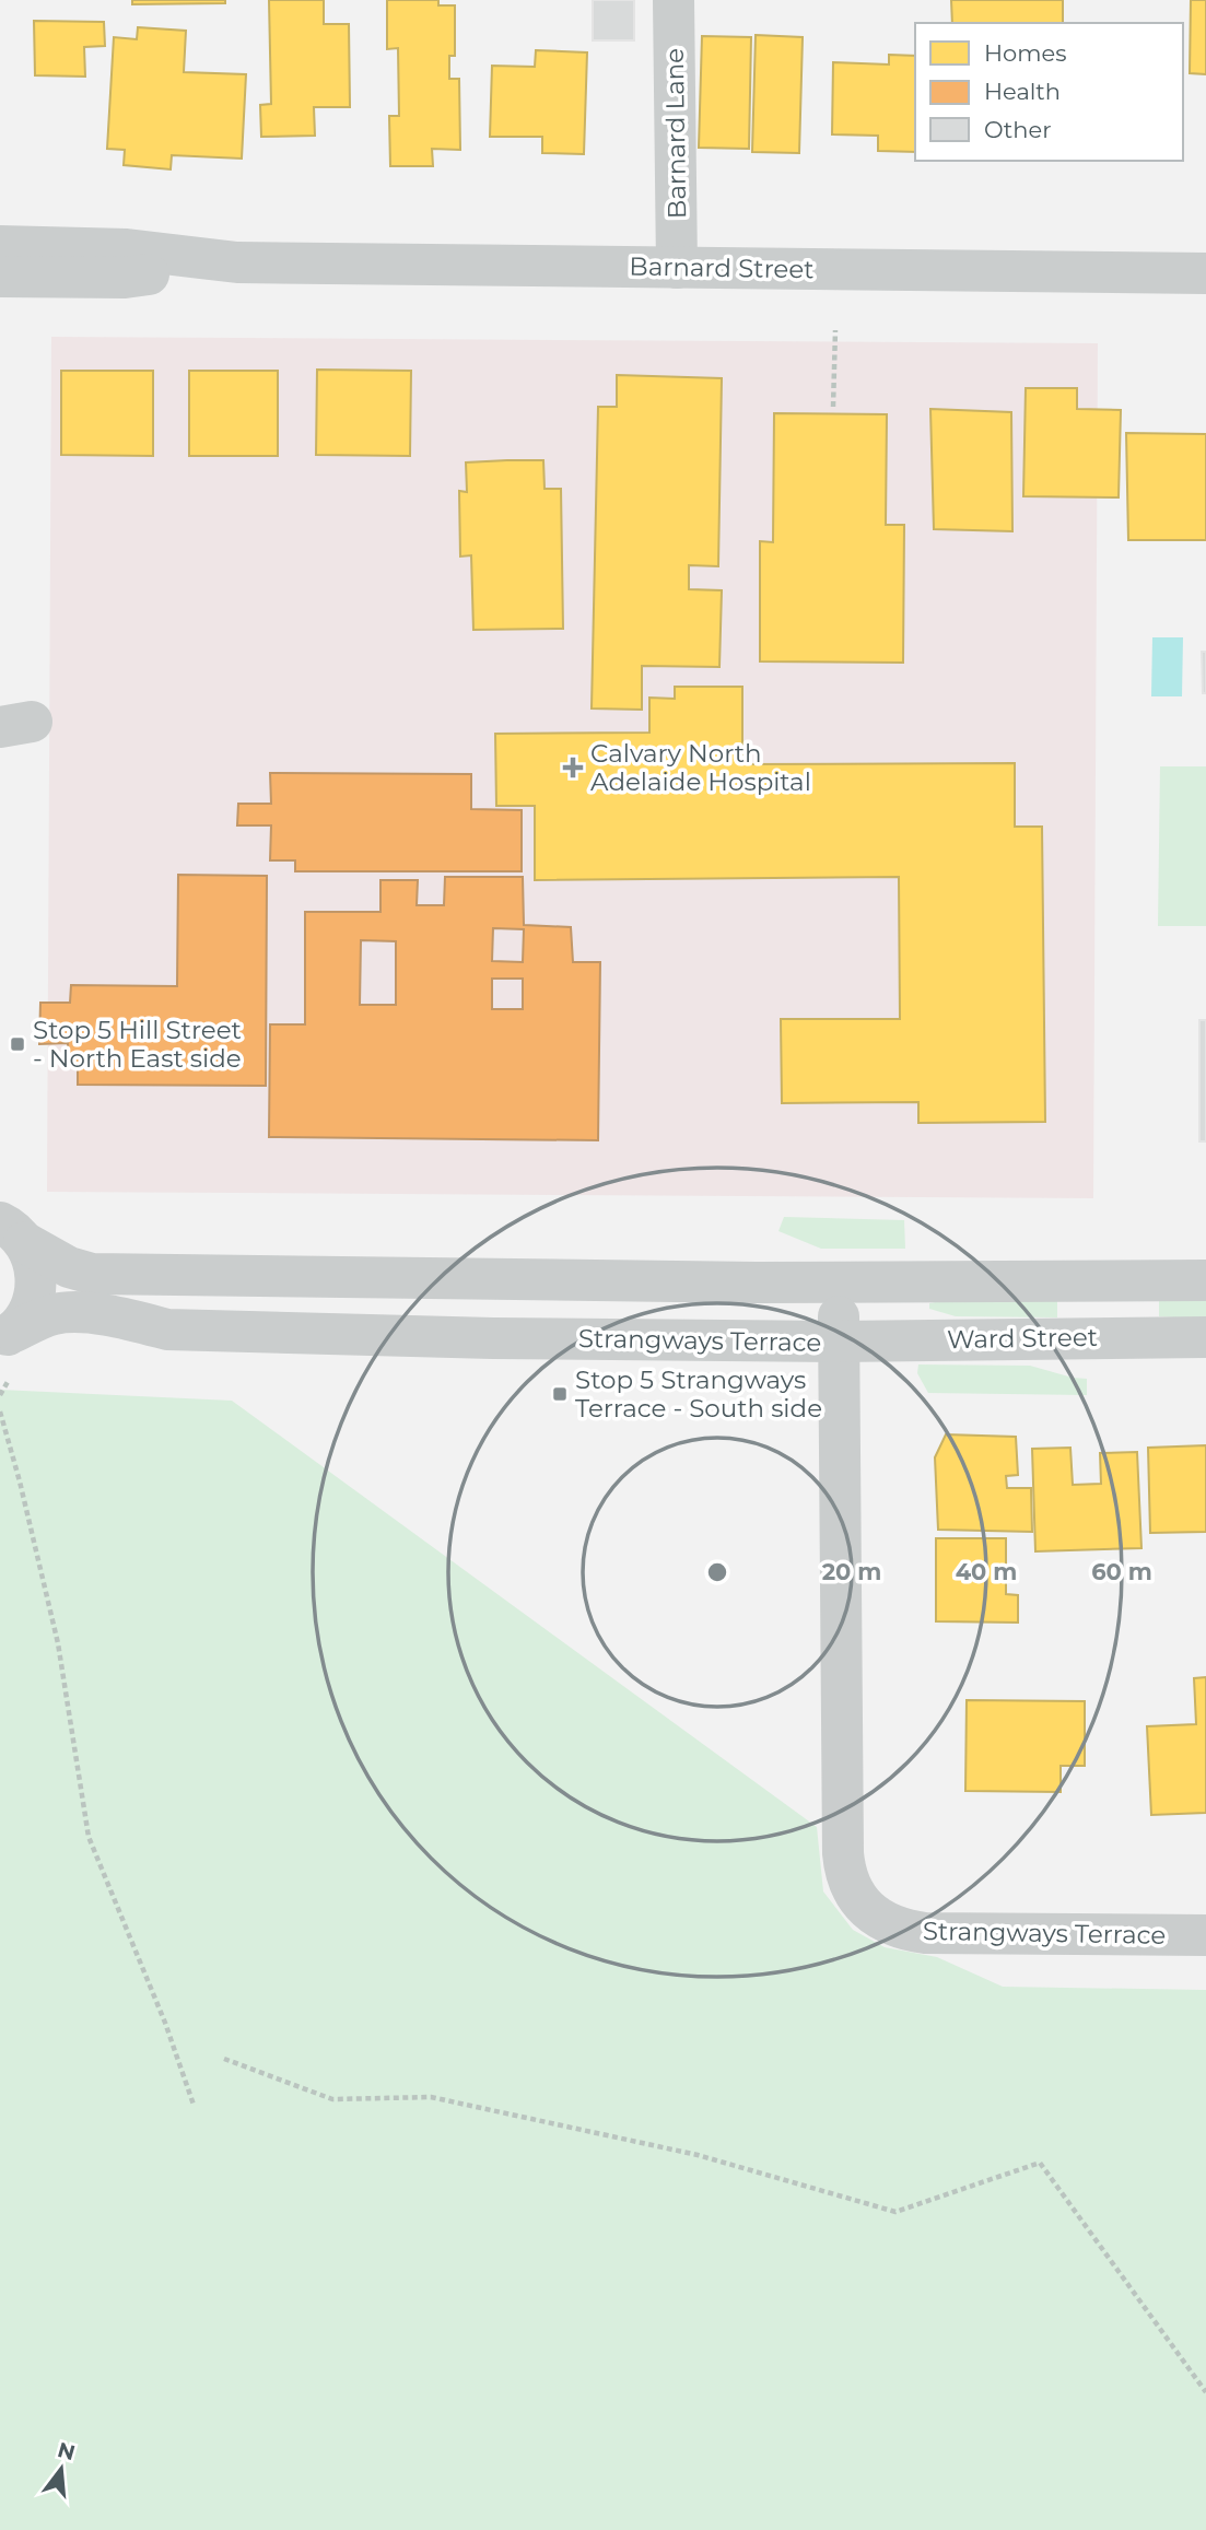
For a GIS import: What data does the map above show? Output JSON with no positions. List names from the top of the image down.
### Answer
{
  "streets": {
    "street": [
      "Barnard Lane",
      "Barnard Street",
      "Ward Street",
      "Strangways Terrace"
    ]
  },
  "crossings": [
    ["Barnard Lane", "Barnard Street"],
    ["Ward Street", "Strangways Terrace"]
  ],
  "places": {
    "health": ["Calvary North Adelaide Hospital"],
    "transit": ["Stop 5 Hill Street - North East side", "Stop 5 Strangways Terrace - South side"]
  },
  "legend": ["Homes", "Health", "Other"],
  "north": "top",
  "rings": ["20 m", "40 m", "60 m"]
}
